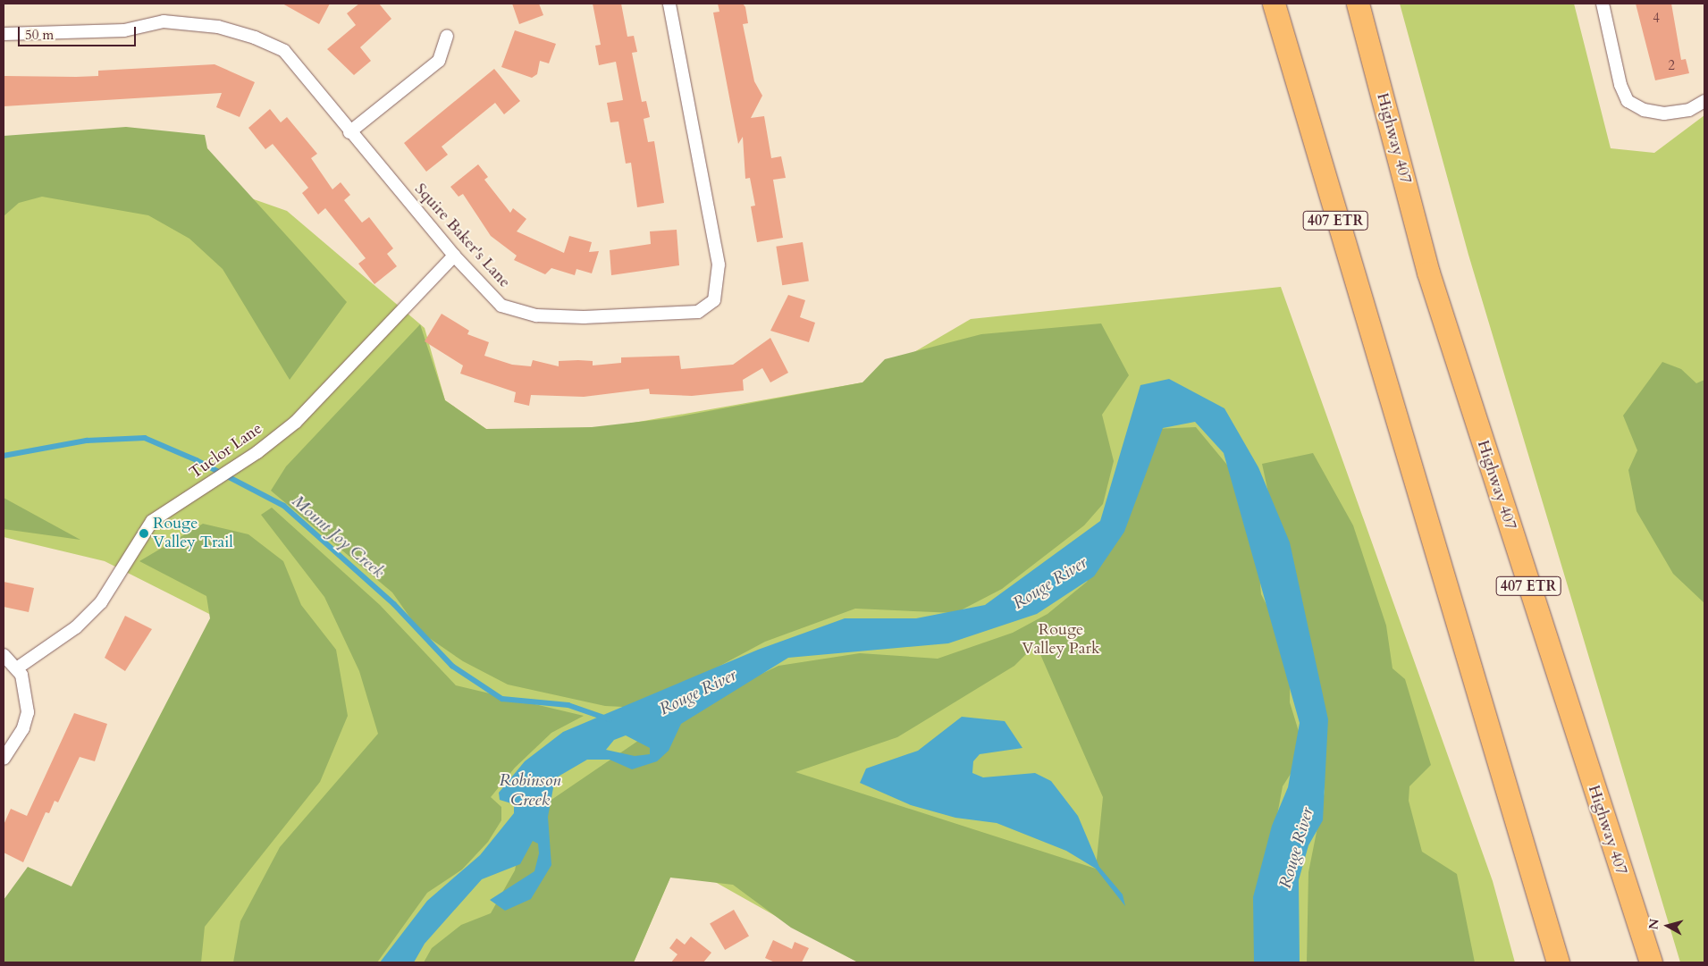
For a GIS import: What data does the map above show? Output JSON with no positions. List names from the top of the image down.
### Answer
{
  "streets": {
    "highway": ["Highway 407", "407 ETR"],
    "street": ["Squire Baker's Lane", "Tuclor Lane"]
  },
  "crossings": [
    ["Squire Baker's Lane", "Tuclor Lane"]
  ],
  "water": ["Mount Joy Creek", "Rouge River", "Robinson Creek"],
  "parks": ["Rouge Valley Park"],
  "places": ["Rouge Valley Trail"],
  "house_numbers": ["4", "2"],
  "scale_bar": "50 m",
  "north": "left"
}
